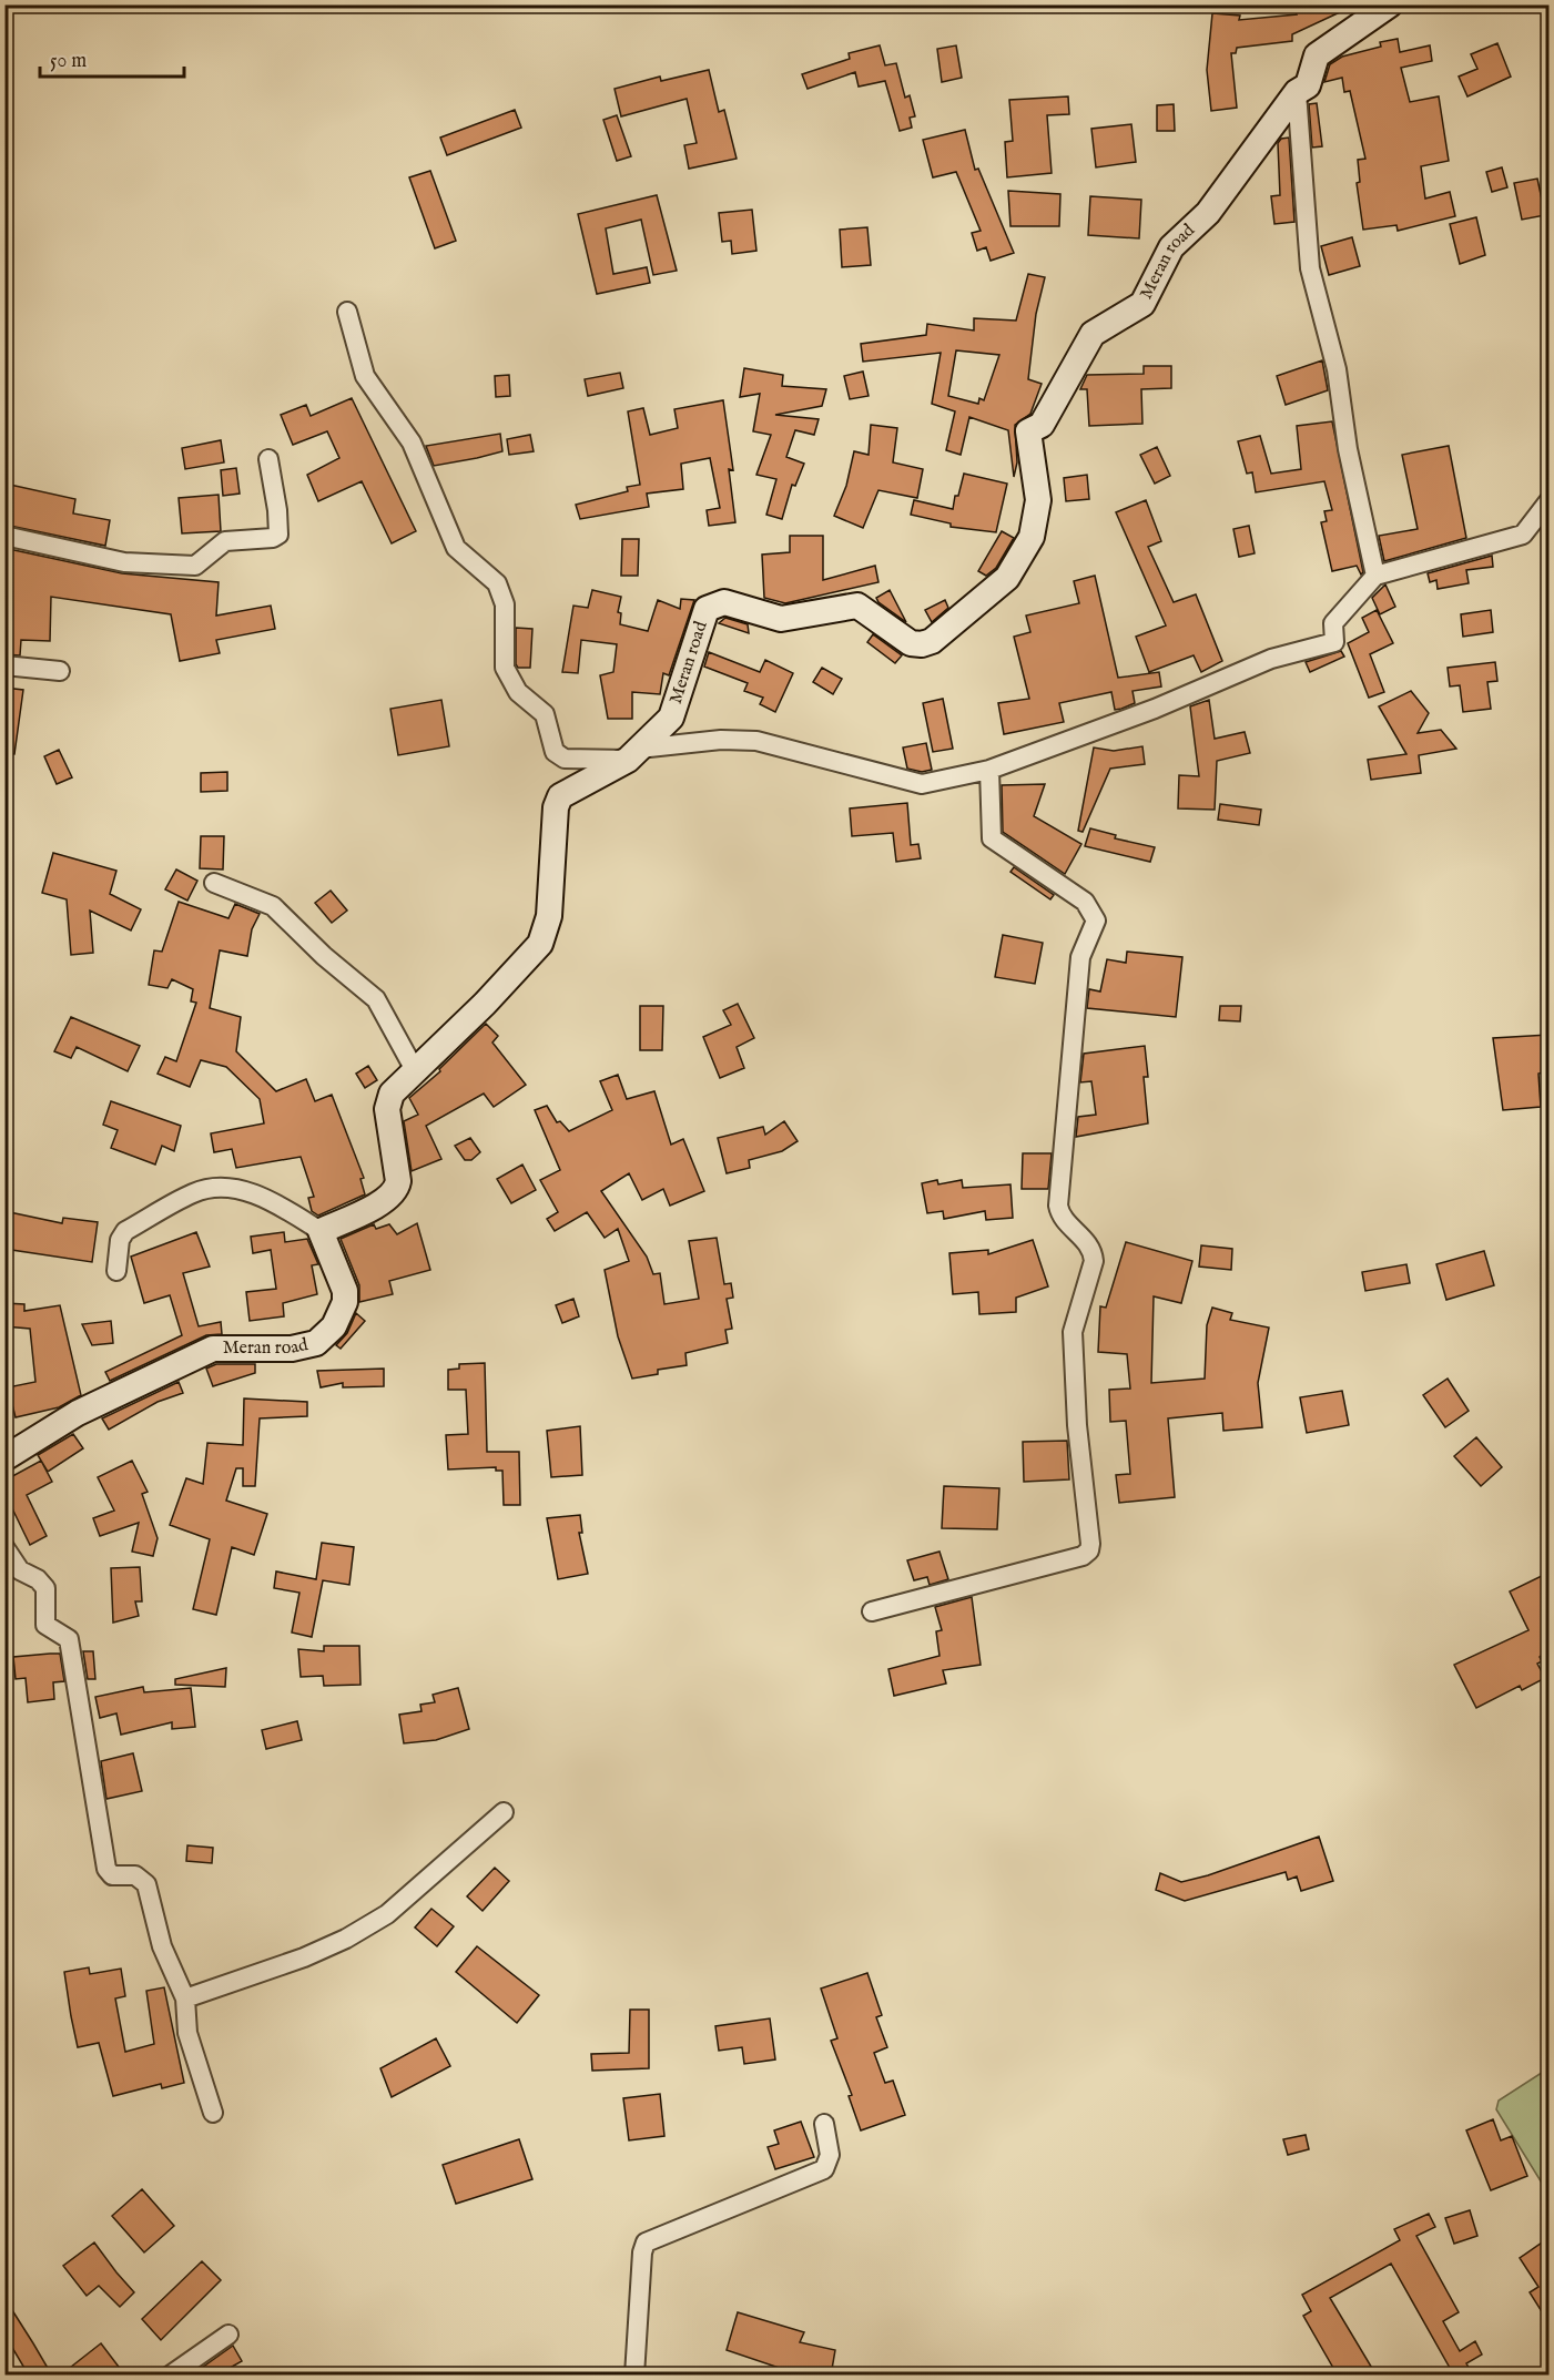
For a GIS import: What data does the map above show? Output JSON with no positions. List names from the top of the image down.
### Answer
{
  "streets": {
    "street": ["Meran road"]
  },
  "scale_bar": "50 m"
}
